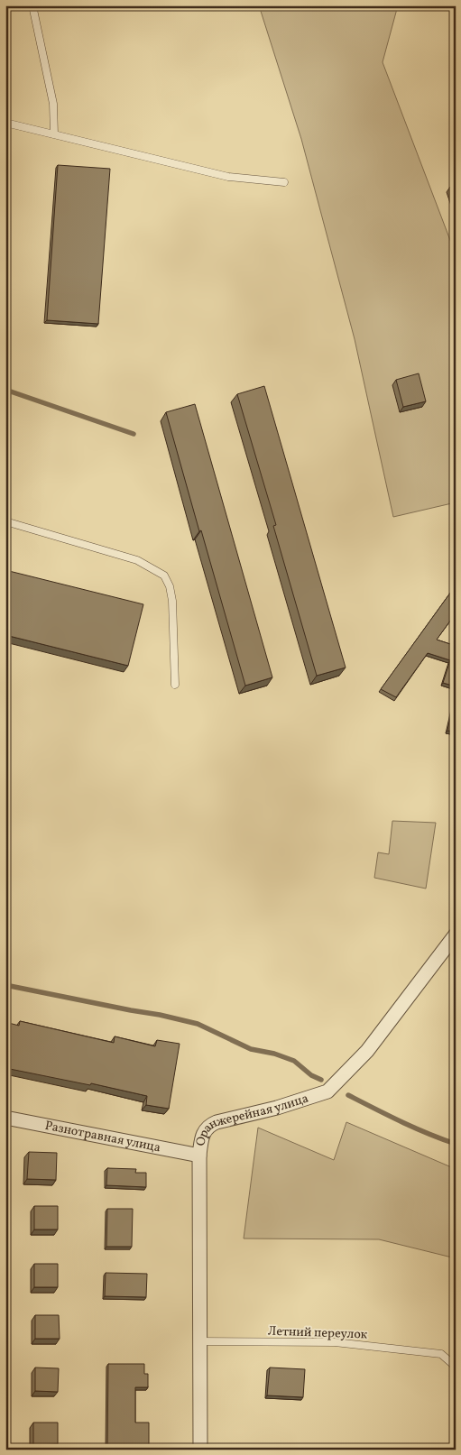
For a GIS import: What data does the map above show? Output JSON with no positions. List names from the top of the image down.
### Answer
{
  "streets": {
    "street": ["Оранжерейная улица", "Разнотравная улица"],
    "lane": ["Летний переулок"]
  },
  "crossings": [
    ["Оранжерейная улица", "Разнотравная улица"],
    ["Оранжерейная улица", "Летний переулок"]
  ]
}
